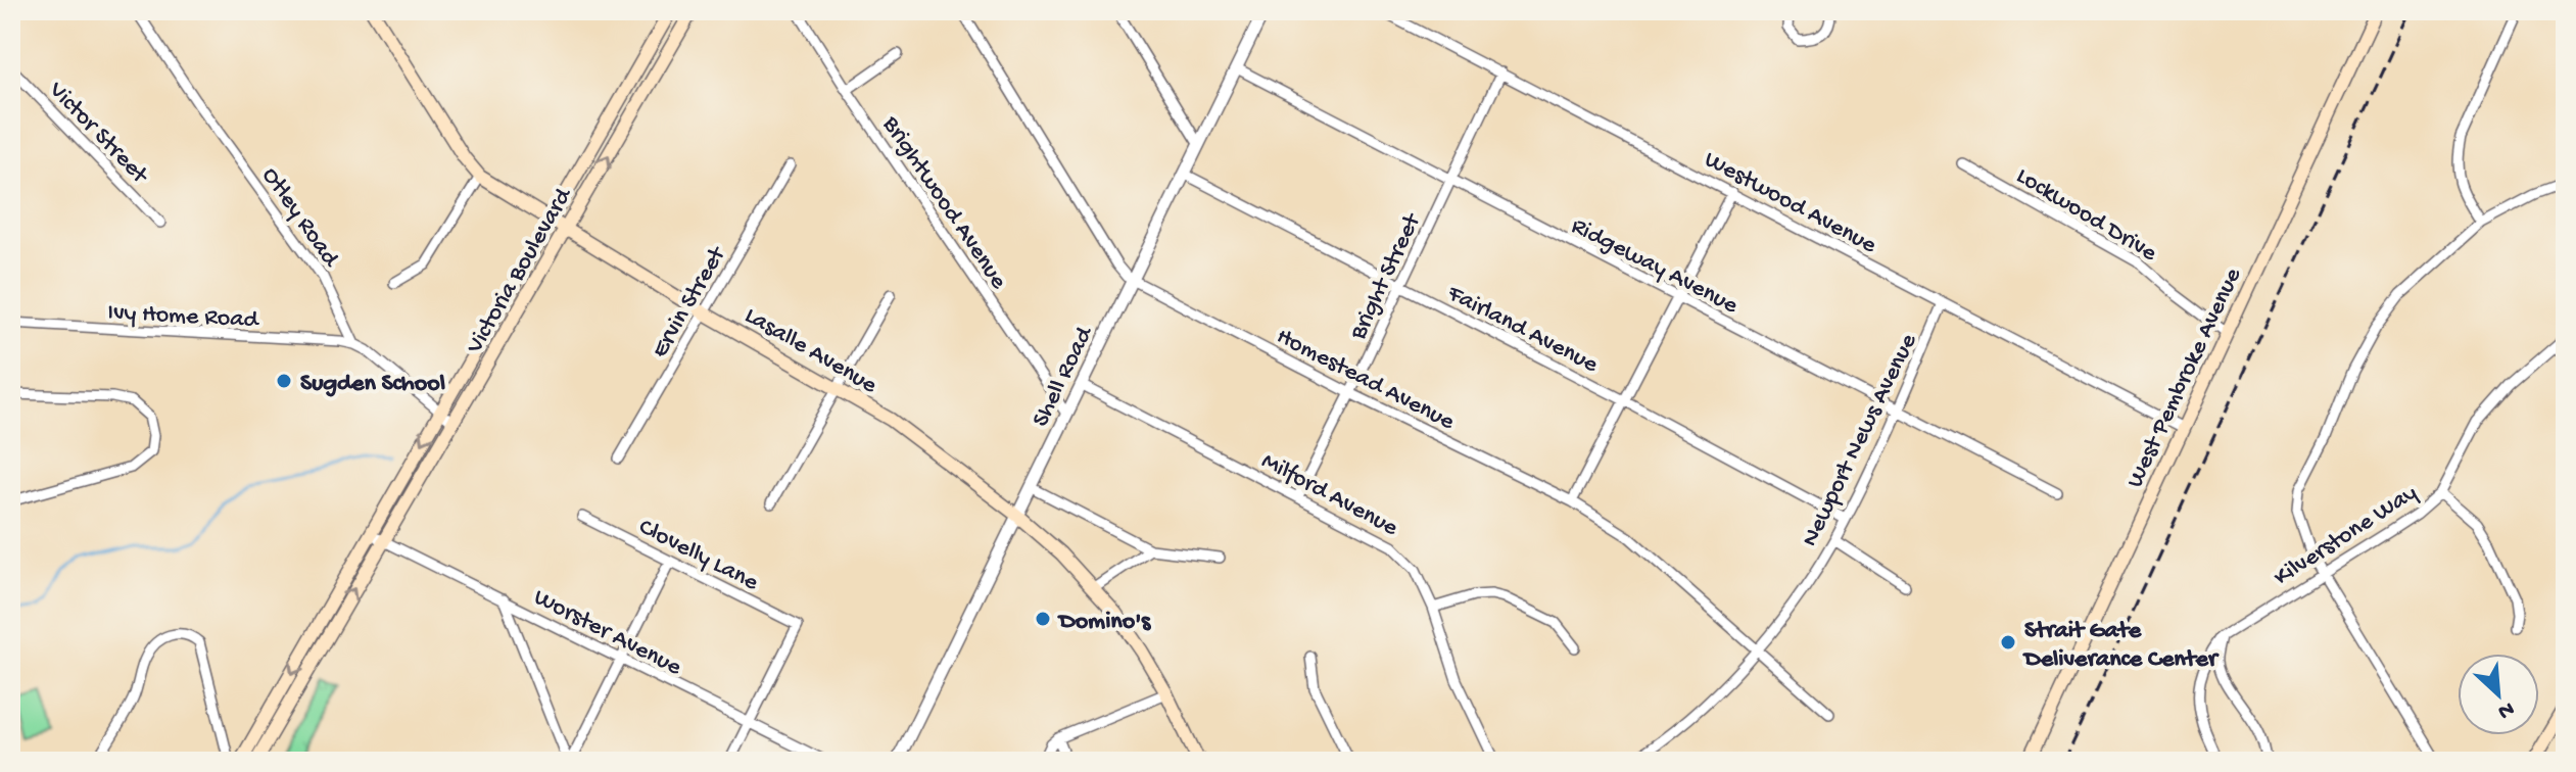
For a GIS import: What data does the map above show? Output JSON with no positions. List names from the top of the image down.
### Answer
{
  "streets": {
    "main road": ["Victoria Boulevard", "Lasalle Avenue", "West Pembroke Avenue"],
    "street": [
      "Victor Street",
      "Westwood Avenue",
      "Brightwood Avenue",
      "Lockwood Drive",
      "Otley Road",
      "Ridgeway Avenue",
      "Bright Street",
      "Ervin Street",
      "Ivy Home Road",
      "Fairland Avenue",
      "Shell Road",
      "Homestead Avenue",
      "Newport News Avenue",
      "Milford Avenue",
      "Kilverstone Way",
      "Clovelly Lane",
      "Worster Avenue"
    ]
  },
  "crossings": [
    ["Westwood Avenue", "Bright Street"],
    ["Westwood Avenue", "West Pembroke Avenue"],
    ["Westwood Avenue", "Newport News Avenue"],
    ["Brightwood Avenue", "Shell Road"],
    ["Lockwood Drive", "West Pembroke Avenue"],
    ["Otley Road", "Victoria Boulevard"],
    ["Otley Road", "Ivy Home Road"],
    ["Ridgeway Avenue", "Bright Street"],
    ["Ridgeway Avenue", "Shell Road"],
    ["Ridgeway Avenue", "Newport News Avenue"],
    ["Victoria Boulevard", "Lasalle Avenue"],
    ["Victoria Boulevard", "Worster Avenue"],
    ["Bright Street", "Fairland Avenue"],
    ["Bright Street", "Homestead Avenue"],
    ["Bright Street", "Milford Avenue"],
    ["Ervin Street", "Lasalle Avenue"],
    ["Fairland Avenue", "Shell Road"],
    ["Fairland Avenue", "Newport News Avenue"],
    ["Lasalle Avenue", "Shell Road"],
    ["Shell Road", "Homestead Avenue"],
    ["Shell Road", "Milford Avenue"],
    ["Homestead Avenue", "Newport News Avenue"],
    ["Clovelly Lane", "Worster Avenue"]
  ],
  "places": ["Sugden School", "Domino's", "Strait Gate Deliverance Center"],
  "north": "bottom right"
}
